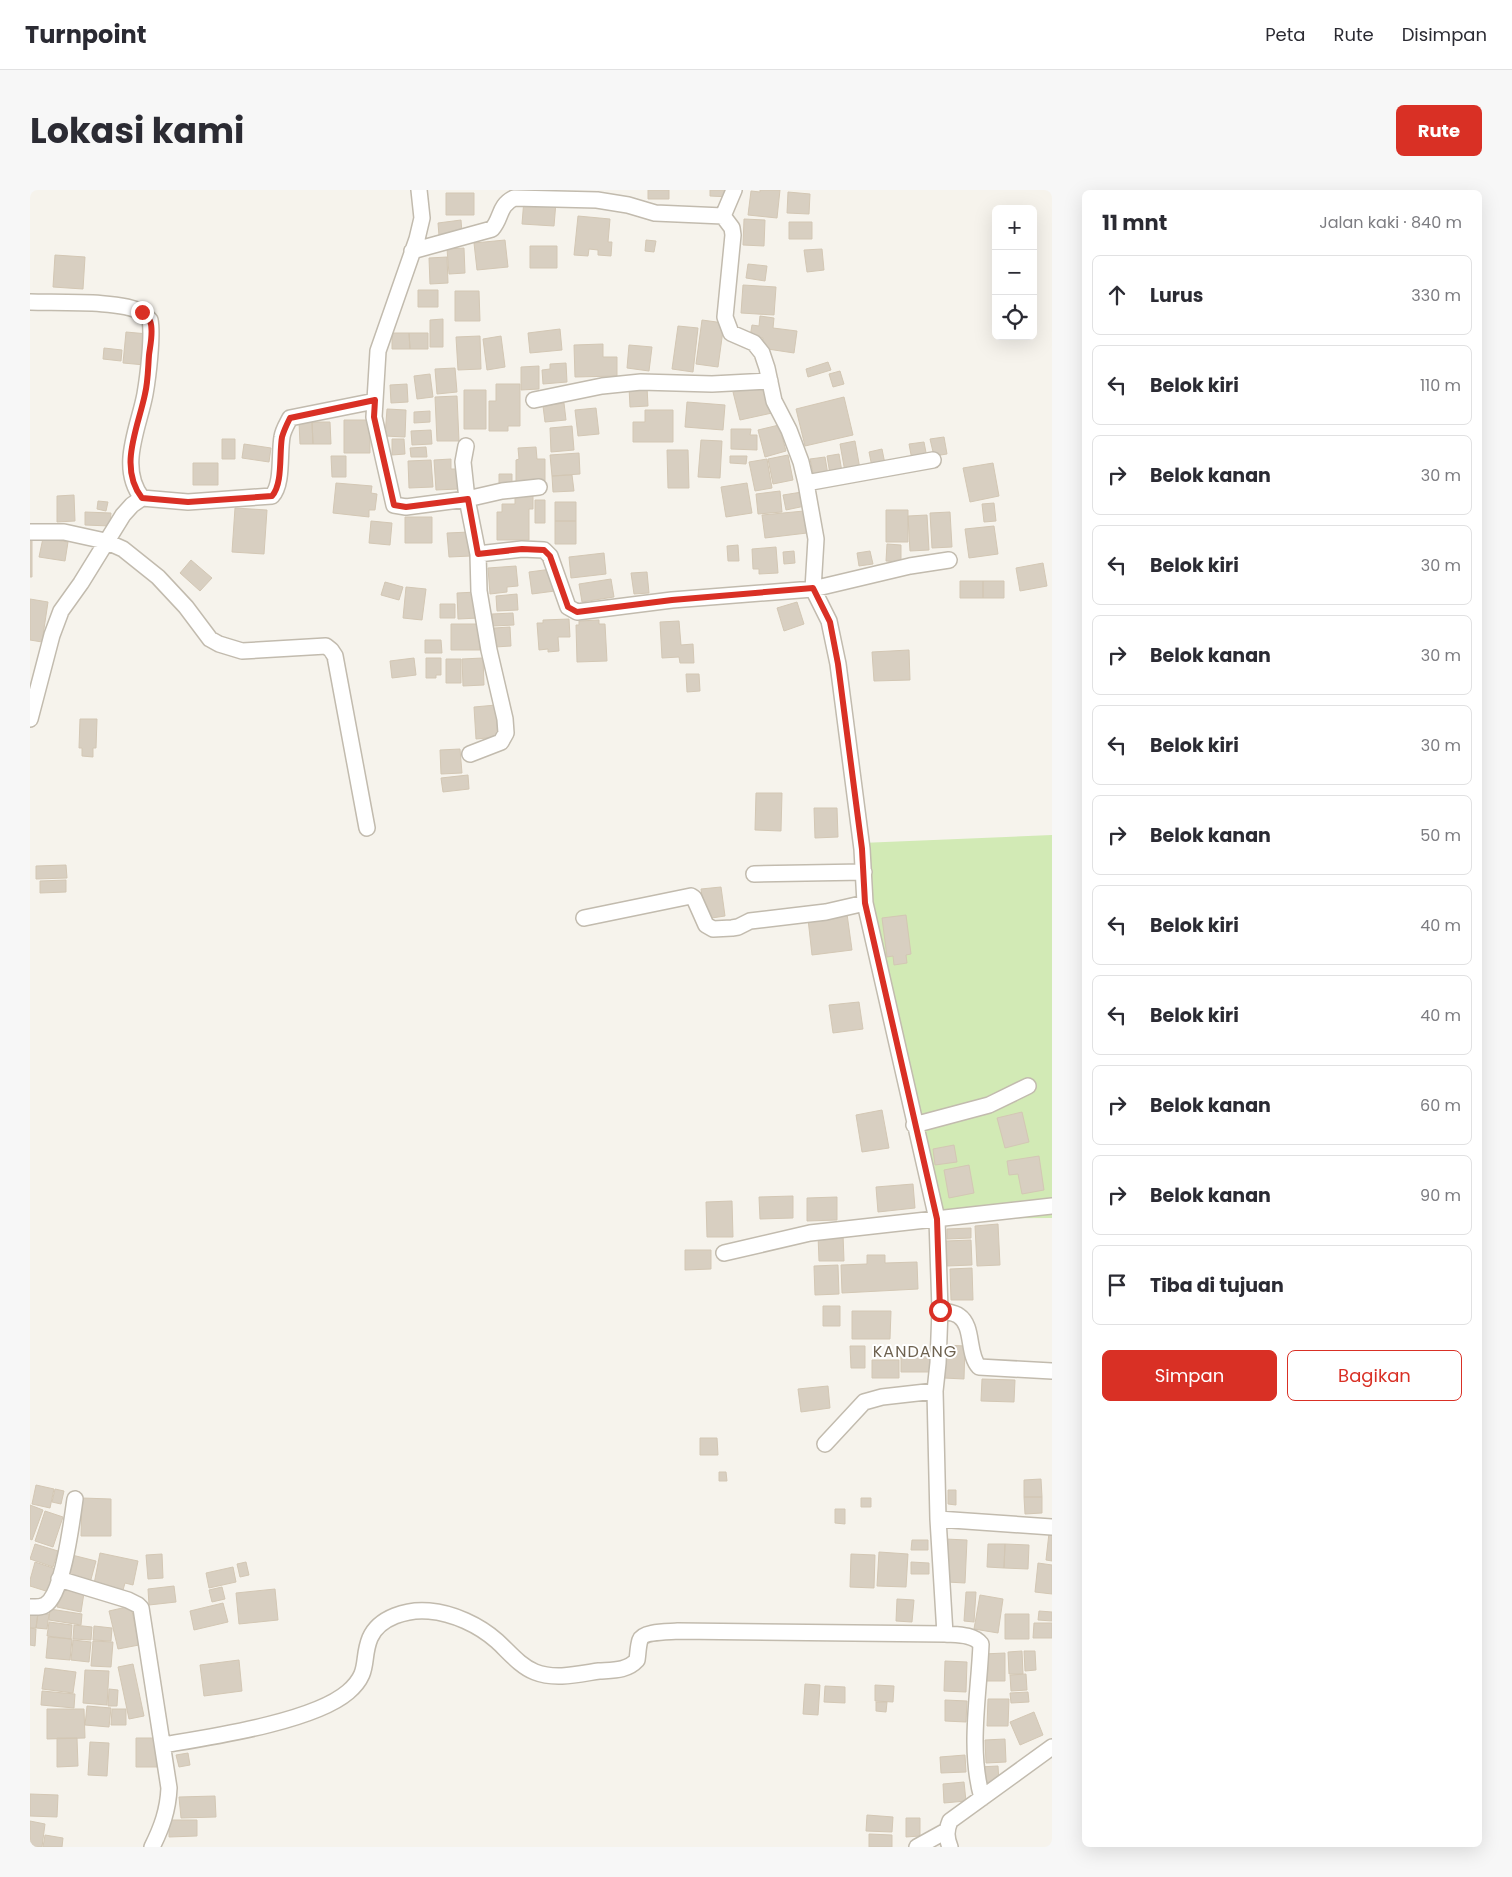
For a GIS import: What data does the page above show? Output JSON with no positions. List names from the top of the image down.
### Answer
{
  "districts": ["KANDANG"],
  "page": {
    "header": "Turnpoint",
    "nav": ["Peta", "Rute", "Disimpan"],
    "title": "Lokasi kami",
    "buttons": [
      "Rute",
      ["Simpan", "Bagikan"]
    ],
    "heading": ["11 mnt", "Jalan kaki · 840 m"],
    "map_buttons": ["+", "−"],
    "list": [
      ["Lurus", "330 m"],
      ["Belok kiri", "110 m"],
      ["Belok kanan", "30 m"],
      ["Belok kiri", "30 m"],
      ["Belok kanan", "30 m"],
      ["Belok kiri", "30 m"],
      ["Belok kanan", "50 m"],
      ["Belok kiri", "40 m"],
      ["Belok kiri", "40 m"],
      ["Belok kanan", "60 m"],
      ["Belok kanan", "90 m"],
      "Tiba di tujuan"
    ]
  }
}
